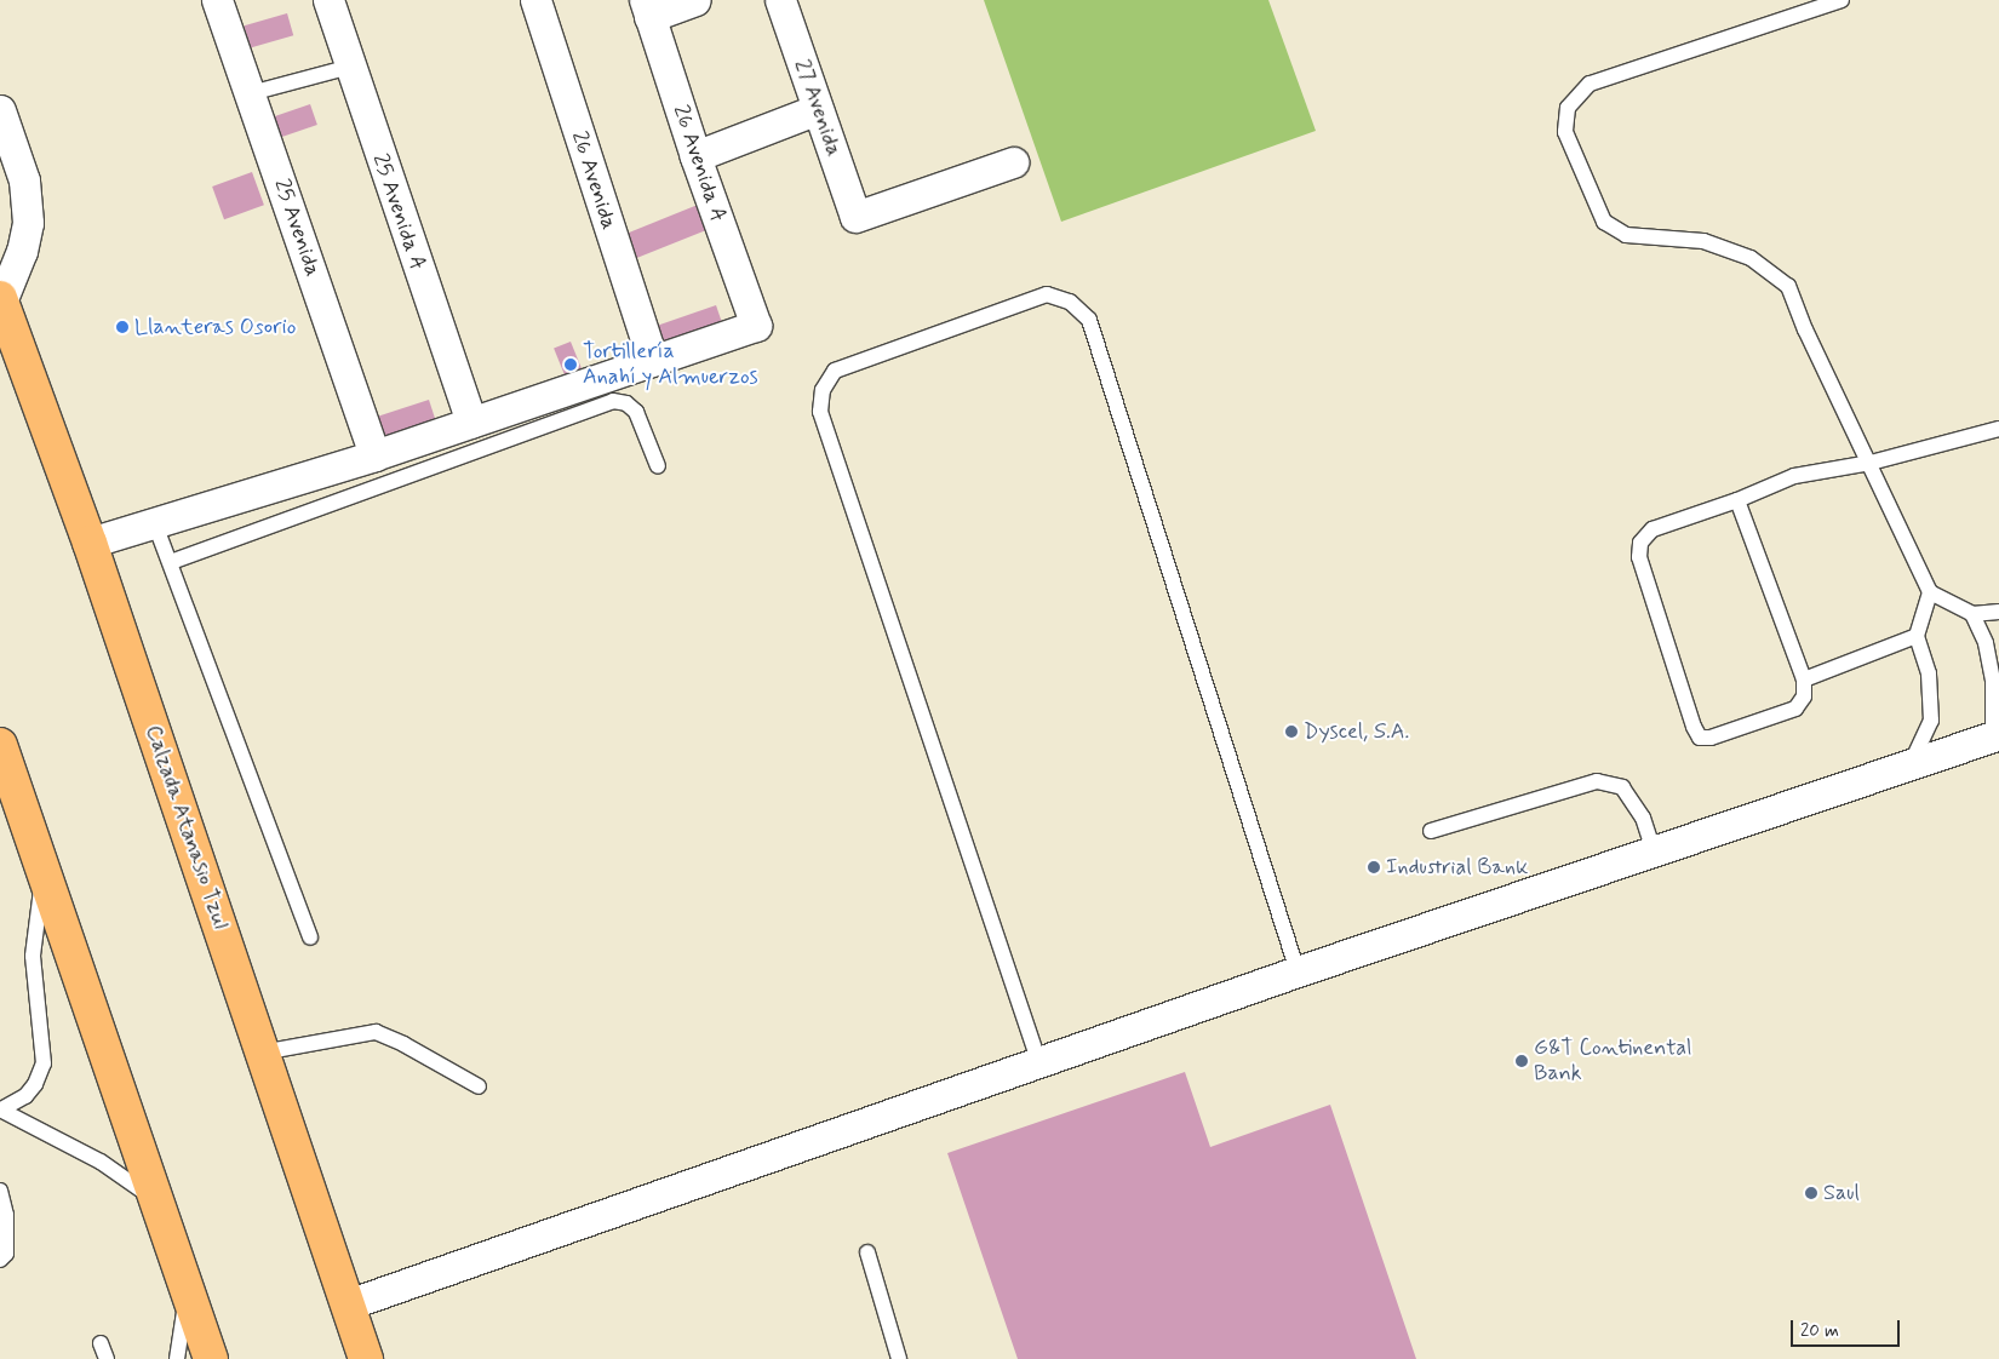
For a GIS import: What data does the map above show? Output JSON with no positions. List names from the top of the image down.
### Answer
{
  "streets": {
    "main road": ["Calzada Atanasio Tzul"],
    "street": [
      "27 Avenida",
      "26 Avenida A",
      "26 Avenida",
      "25 Avenida A",
      "25 Avenida"
    ]
  },
  "crossings": [
    ["26 Avenida A", "26 Avenida"]
  ],
  "places": [
    "Llanteras Osorio",
    "Tortillería Anahí y Almuerzos",
    "Dyscel, S.A.",
    "Industrial Bank",
    "G&T Continental Bank",
    "Saul"
  ],
  "scale_bar": "20 m"
}
